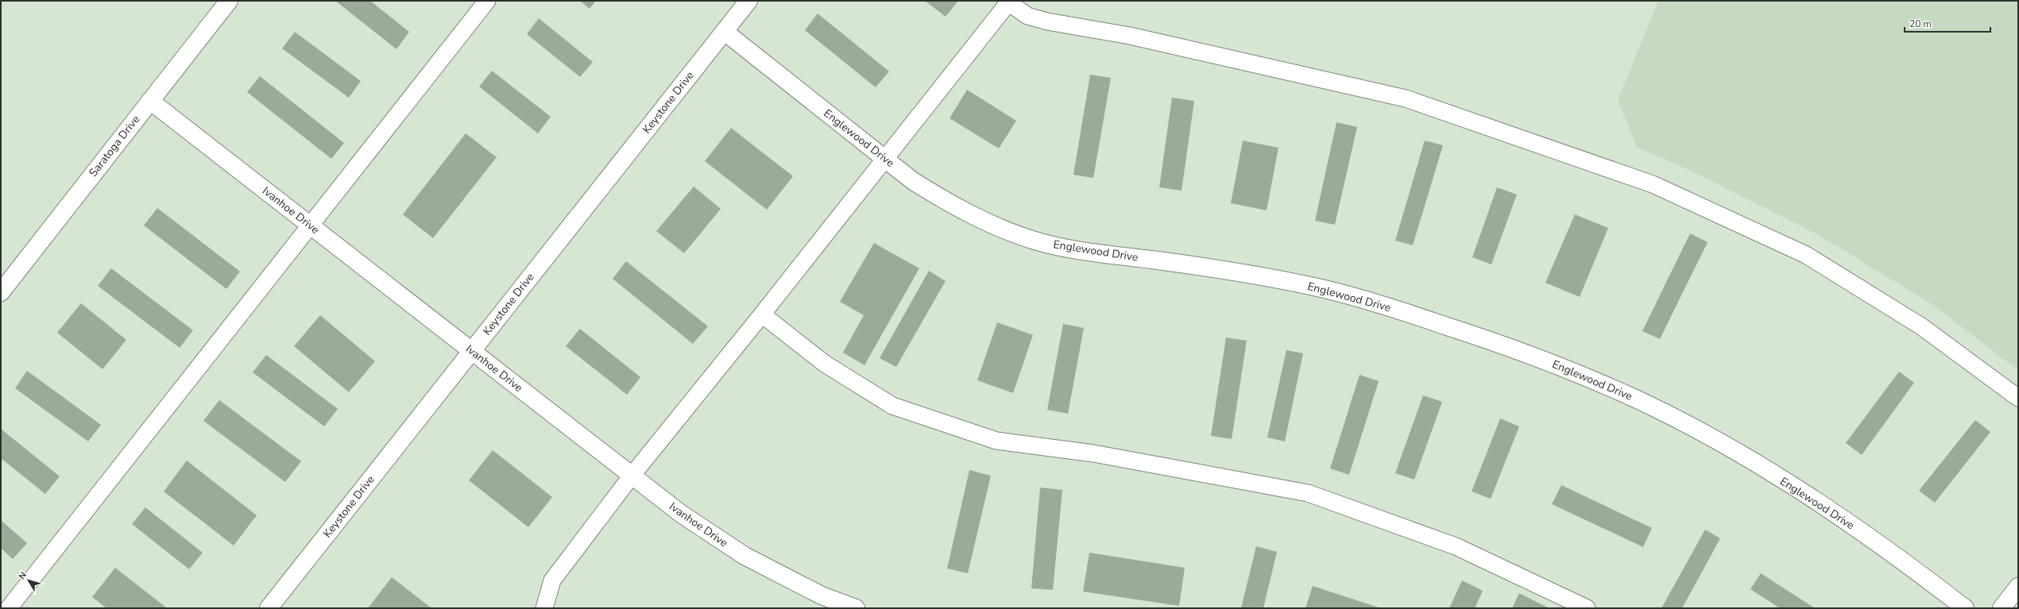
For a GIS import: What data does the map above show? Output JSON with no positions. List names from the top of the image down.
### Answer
{
  "streets": {
    "street": [
      "Keystone Drive",
      "Englewood Drive",
      "Saratoga Drive",
      "Ivanhoe Drive"
    ]
  },
  "crossings": [
    ["Keystone Drive", "Englewood Drive"],
    ["Keystone Drive", "Ivanhoe Drive"],
    ["Saratoga Drive", "Ivanhoe Drive"]
  ],
  "scale_bar": "20 m",
  "north": "top left"
}
